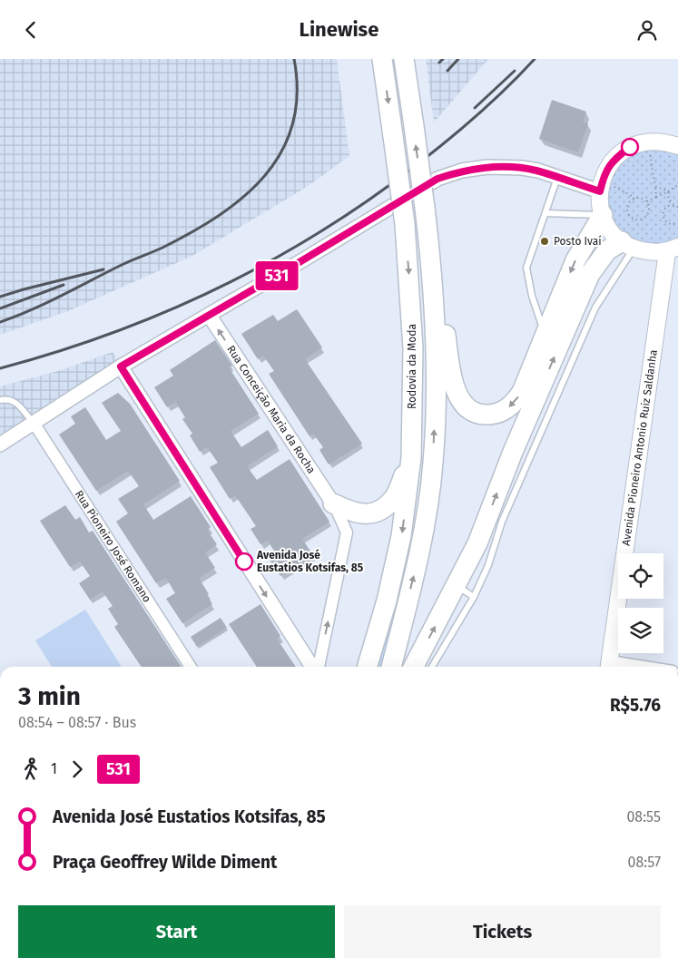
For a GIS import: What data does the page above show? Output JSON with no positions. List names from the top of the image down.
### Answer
{
  "streets": {
    "highway": ["Rodovia da Moda"],
    "main road": ["Avenida Pioneiro Antonio Ruiz Saldanha"],
    "street": ["Rua Conceição Maria da Rocha", "Rua Pioneiro José Romano"]
  },
  "places": ["Posto Ivaí", "Avenida José Eustatios Kotsifas, 85"],
  "lines": ["bus line 531"],
  "page": {
    "header": "Linewise",
    "on_map": "531",
    "heading": ["3 min", "08:54 – 08:57 · Bus", "R$5.76"],
    "legs": ["1", "531"],
    "list": [
      {
        "name": "Avenida José Eustatios Kotsifas, 85",
        "value": "08:55"
      },
      {
        "name": "Praça Geoffrey Wilde Diment",
        "value": "08:57"
      }
    ],
    "buttons": ["Start", "Tickets"]
  }
}
